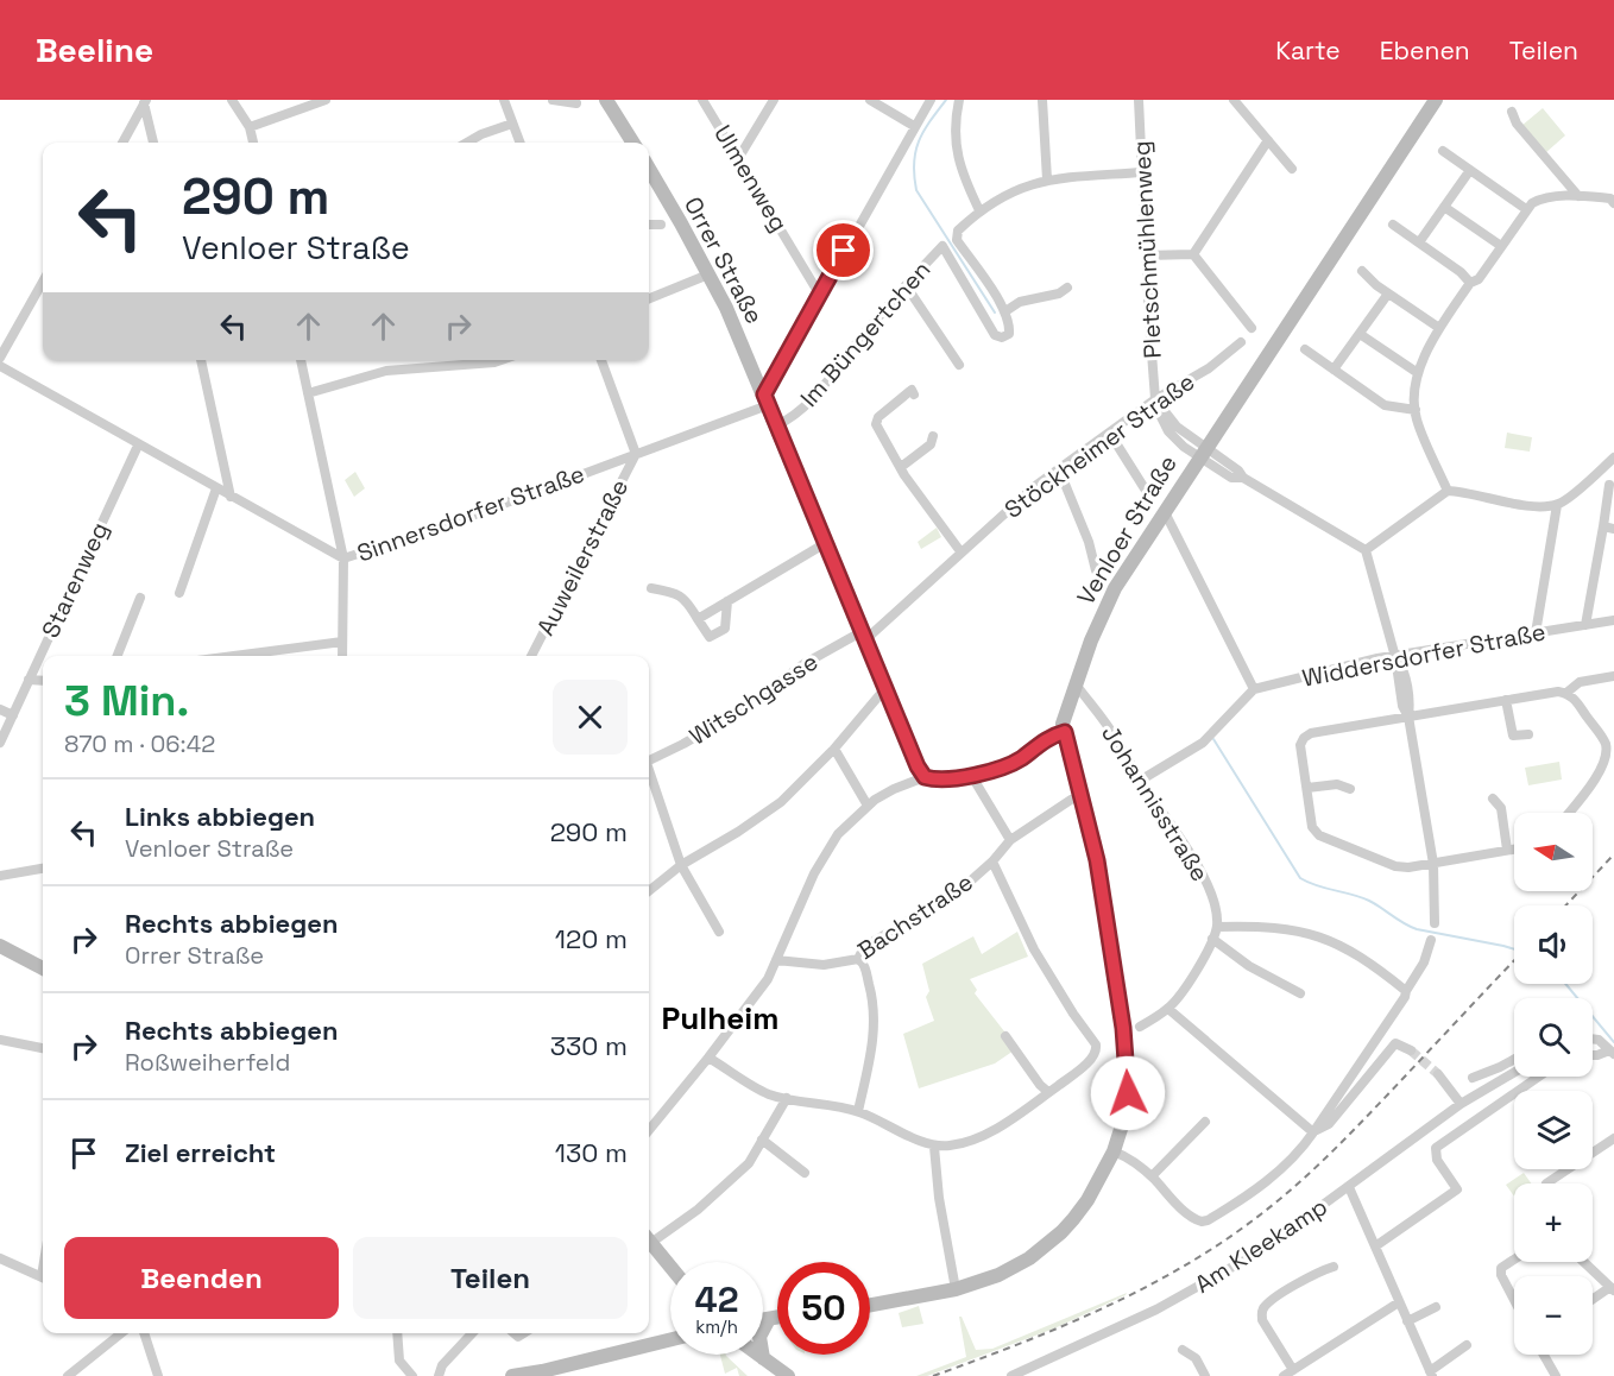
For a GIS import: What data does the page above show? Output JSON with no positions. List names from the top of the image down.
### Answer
{
  "streets": {
    "main road": ["Orrer Straße", "Venloer Straße"],
    "street": [
      "Ulmenweg",
      "Pletschmühlenweg",
      "Im Büngertchen",
      "Stöckheimer Straße",
      "Sinnersdorfer Straße",
      "Auweilerstraße",
      "Starenweg",
      "Widdersdorfer Straße",
      "Witschgasse",
      "Johannisstraße",
      "Bachstraße",
      "Am Kleekamp"
    ]
  },
  "crossings": [
    ["Pletschmühlenweg", "Stöckheimer Straße"],
    ["Orrer Straße", "Im Büngertchen"],
    ["Orrer Straße", "Stöckheimer Straße"],
    ["Orrer Straße", "Sinnersdorfer Straße"],
    ["Orrer Straße", "Witschgasse"],
    ["Stöckheimer Straße", "Witschgasse"],
    ["Sinnersdorfer Straße", "Auweilerstraße"],
    ["Sinnersdorfer Straße", "Starenweg"],
    ["Venloer Straße", "Johannisstraße"]
  ],
  "districts": ["Pulheim"],
  "north": "left",
  "page": {
    "header": "Beeline",
    "nav": ["Karte", "Ebenen", "Teilen"],
    "turn": ["290 m", "Venloer Straße"],
    "heading": ["3 Min.", "870 m · 06:42"],
    "list": [
      {
        "name": "Links abbiegen",
        "note": "Venloer Straße",
        "value": "290 m"
      },
      {
        "name": "Rechts abbiegen",
        "note": "Orrer Straße",
        "value": "120 m"
      },
      {
        "name": "Rechts abbiegen",
        "note": "Roßweiherfeld",
        "value": "330 m"
      },
      {
        "name": "Ziel erreicht",
        "value": "130 m"
      }
    ],
    "map_buttons": ["+", "−"],
    "buttons": ["Beenden", "Teilen"],
    "speed": "42 km/h",
    "limit": "50"
  }
}
